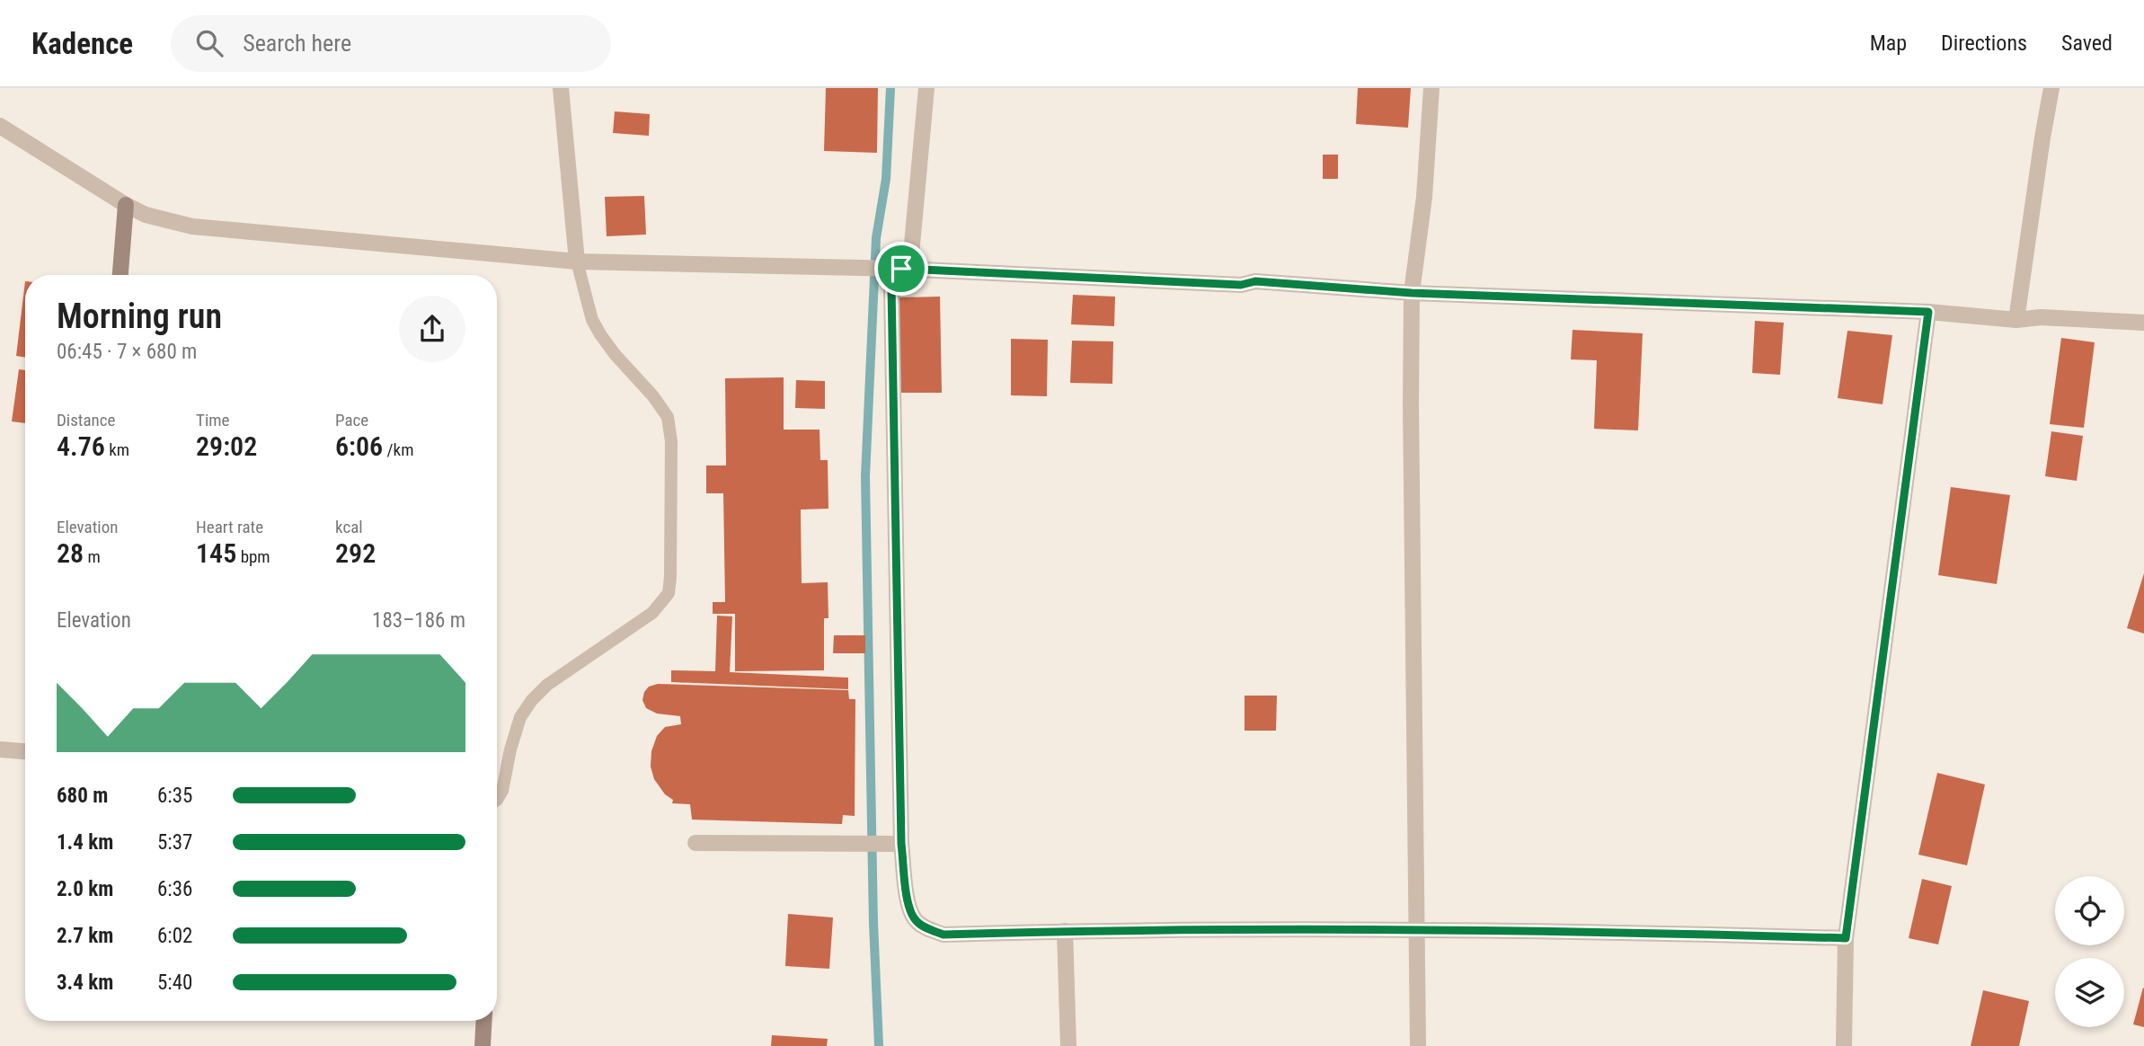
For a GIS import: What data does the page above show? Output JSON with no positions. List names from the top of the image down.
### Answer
{
  "page": {
    "header": "Kadence",
    "search": "Search here",
    "nav": ["Map", "Directions", "Saved"],
    "heading": ["Morning run", "06:45 · 7 × 680 m"],
    "stats": [
      ["Distance", "4.76 km"],
      ["Time", "29:02"],
      ["Pace", "6:06 /km"],
      ["Elevation", "28 m"],
      ["Heart rate", "145 bpm"],
      ["kcal", "292"]
    ],
    "chart": ["Elevation", "183–186 m"],
    "list": [
      {
        "name": "680 m",
        "note": "6:35"
      },
      {
        "name": "1.4 km",
        "note": "5:37"
      },
      {
        "name": "2.0 km",
        "note": "6:36"
      },
      {
        "name": "2.7 km",
        "note": "6:02"
      },
      {
        "name": "3.4 km",
        "note": "5:40"
      }
    ]
  }
}
